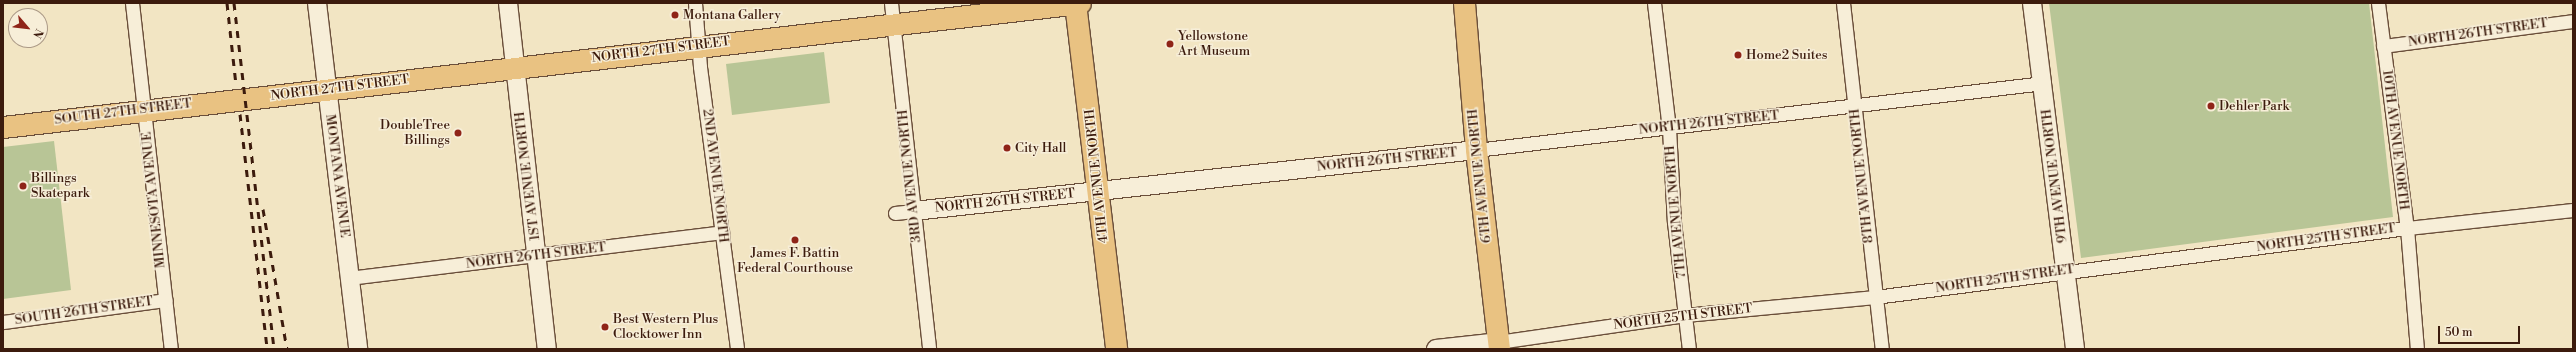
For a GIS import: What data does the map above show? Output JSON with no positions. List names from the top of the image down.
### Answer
{
  "streets": {
    "main road": [
      "NORTH 27TH STREET",
      "SOUTH 27TH STREET",
      "4TH AVENUE NORTH",
      "6TH AVENUE NORTH"
    ],
    "street": [
      "NORTH 26TH STREET",
      "10TH AVENUE NORTH",
      "MONTANA AVENUE",
      "1ST AVENUE NORTH",
      "2ND AVENUE NORTH",
      "3RD AVENUE NORTH",
      "8TH AVENUE NORTH",
      "9TH AVENUE NORTH",
      "MINNESOTA AVENUE",
      "7TH AVENUE NORTH",
      "NORTH 25TH STREET",
      "SOUTH 26TH STREET"
    ]
  },
  "crossings": [
    ["NORTH 26TH STREET", "10TH AVENUE NORTH"],
    ["NORTH 26TH STREET", "MONTANA AVENUE"],
    ["NORTH 26TH STREET", "1ST AVENUE NORTH"],
    ["NORTH 26TH STREET", "2ND AVENUE NORTH"],
    ["NORTH 26TH STREET", "3RD AVENUE NORTH"],
    ["NORTH 26TH STREET", "4TH AVENUE NORTH"],
    ["NORTH 26TH STREET", "6TH AVENUE NORTH"],
    ["NORTH 26TH STREET", "8TH AVENUE NORTH"],
    ["NORTH 26TH STREET", "9TH AVENUE NORTH"],
    ["NORTH 26TH STREET", "7TH AVENUE NORTH"],
    ["NORTH 27TH STREET", "SOUTH 27TH STREET"],
    ["NORTH 27TH STREET", "MONTANA AVENUE"],
    ["NORTH 27TH STREET", "1ST AVENUE NORTH"],
    ["NORTH 27TH STREET", "2ND AVENUE NORTH"],
    ["NORTH 27TH STREET", "3RD AVENUE NORTH"],
    ["NORTH 27TH STREET", "4TH AVENUE NORTH"],
    ["SOUTH 27TH STREET", "MINNESOTA AVENUE"],
    ["10TH AVENUE NORTH", "NORTH 25TH STREET"],
    ["6TH AVENUE NORTH", "NORTH 25TH STREET"],
    ["8TH AVENUE NORTH", "NORTH 25TH STREET"],
    ["9TH AVENUE NORTH", "NORTH 25TH STREET"],
    ["MINNESOTA AVENUE", "SOUTH 26TH STREET"],
    ["7TH AVENUE NORTH", "NORTH 25TH STREET"]
  ],
  "places": [
    "Montana Gallery",
    "Yellowstone Art Museum",
    "Home2 Suites",
    "Dehler Park",
    "DoubleTree Billings",
    "City Hall",
    "Billings Skatepark",
    "James F. Battin Federal Courthouse",
    "Best Western Plus Clocktower Inn"
  ],
  "scale_bar": "50 m",
  "north": "bottom right"
}
